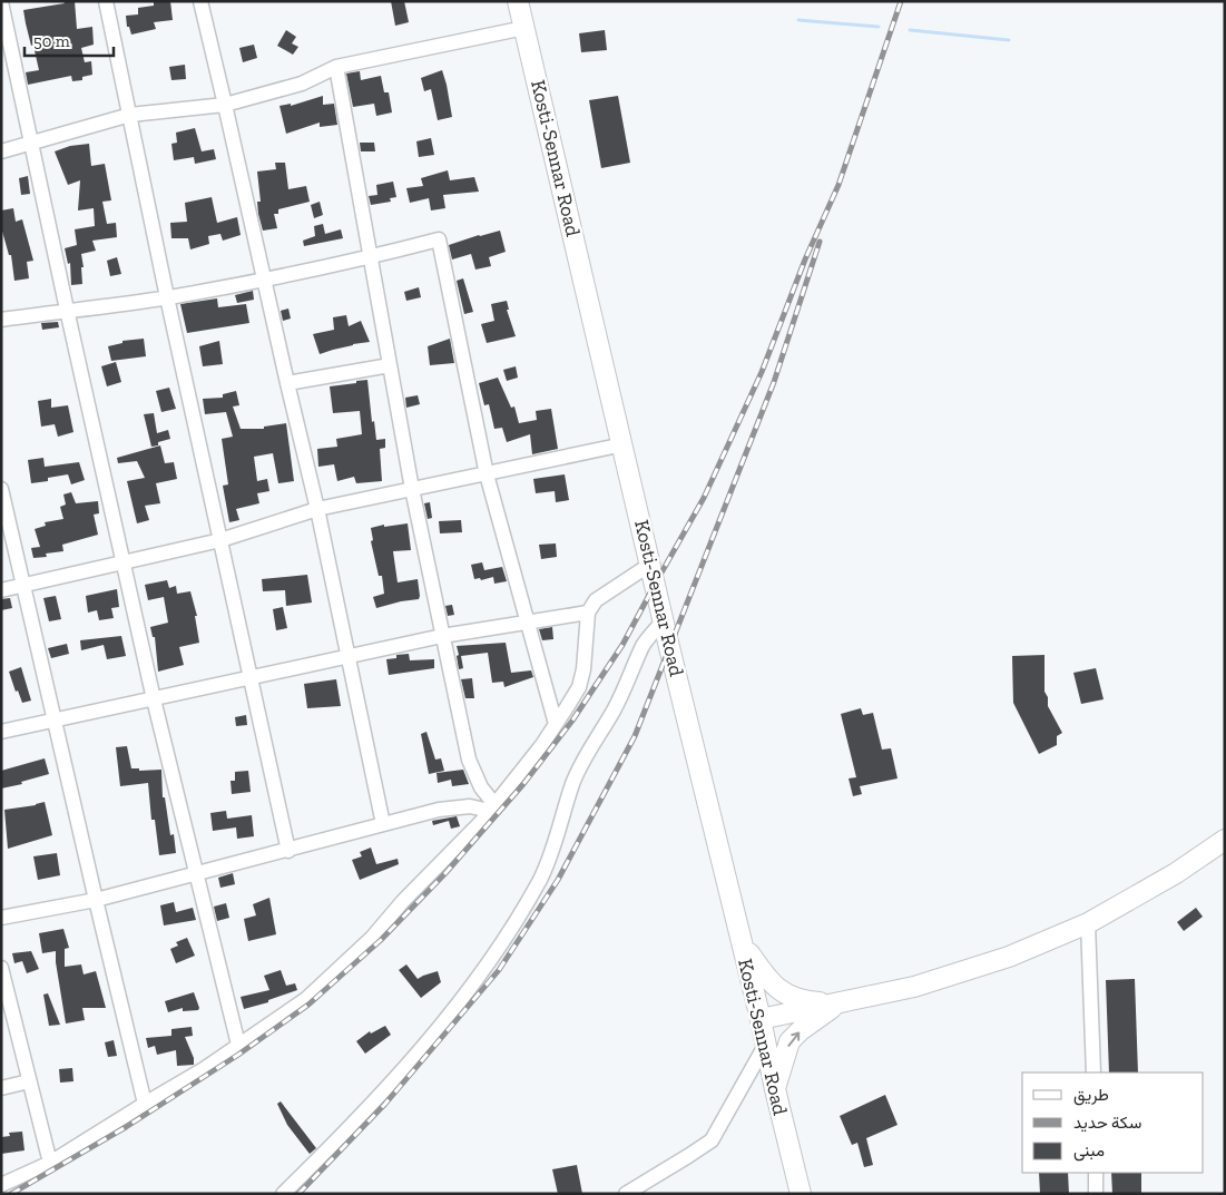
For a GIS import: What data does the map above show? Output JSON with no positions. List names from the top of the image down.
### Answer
{
  "streets": {
    "highway": ["Kosti-Sennar Road"]
  },
  "legend": ["طريق", "سكة حديد", "مبنى"],
  "scale_bar": "50 m"
}
